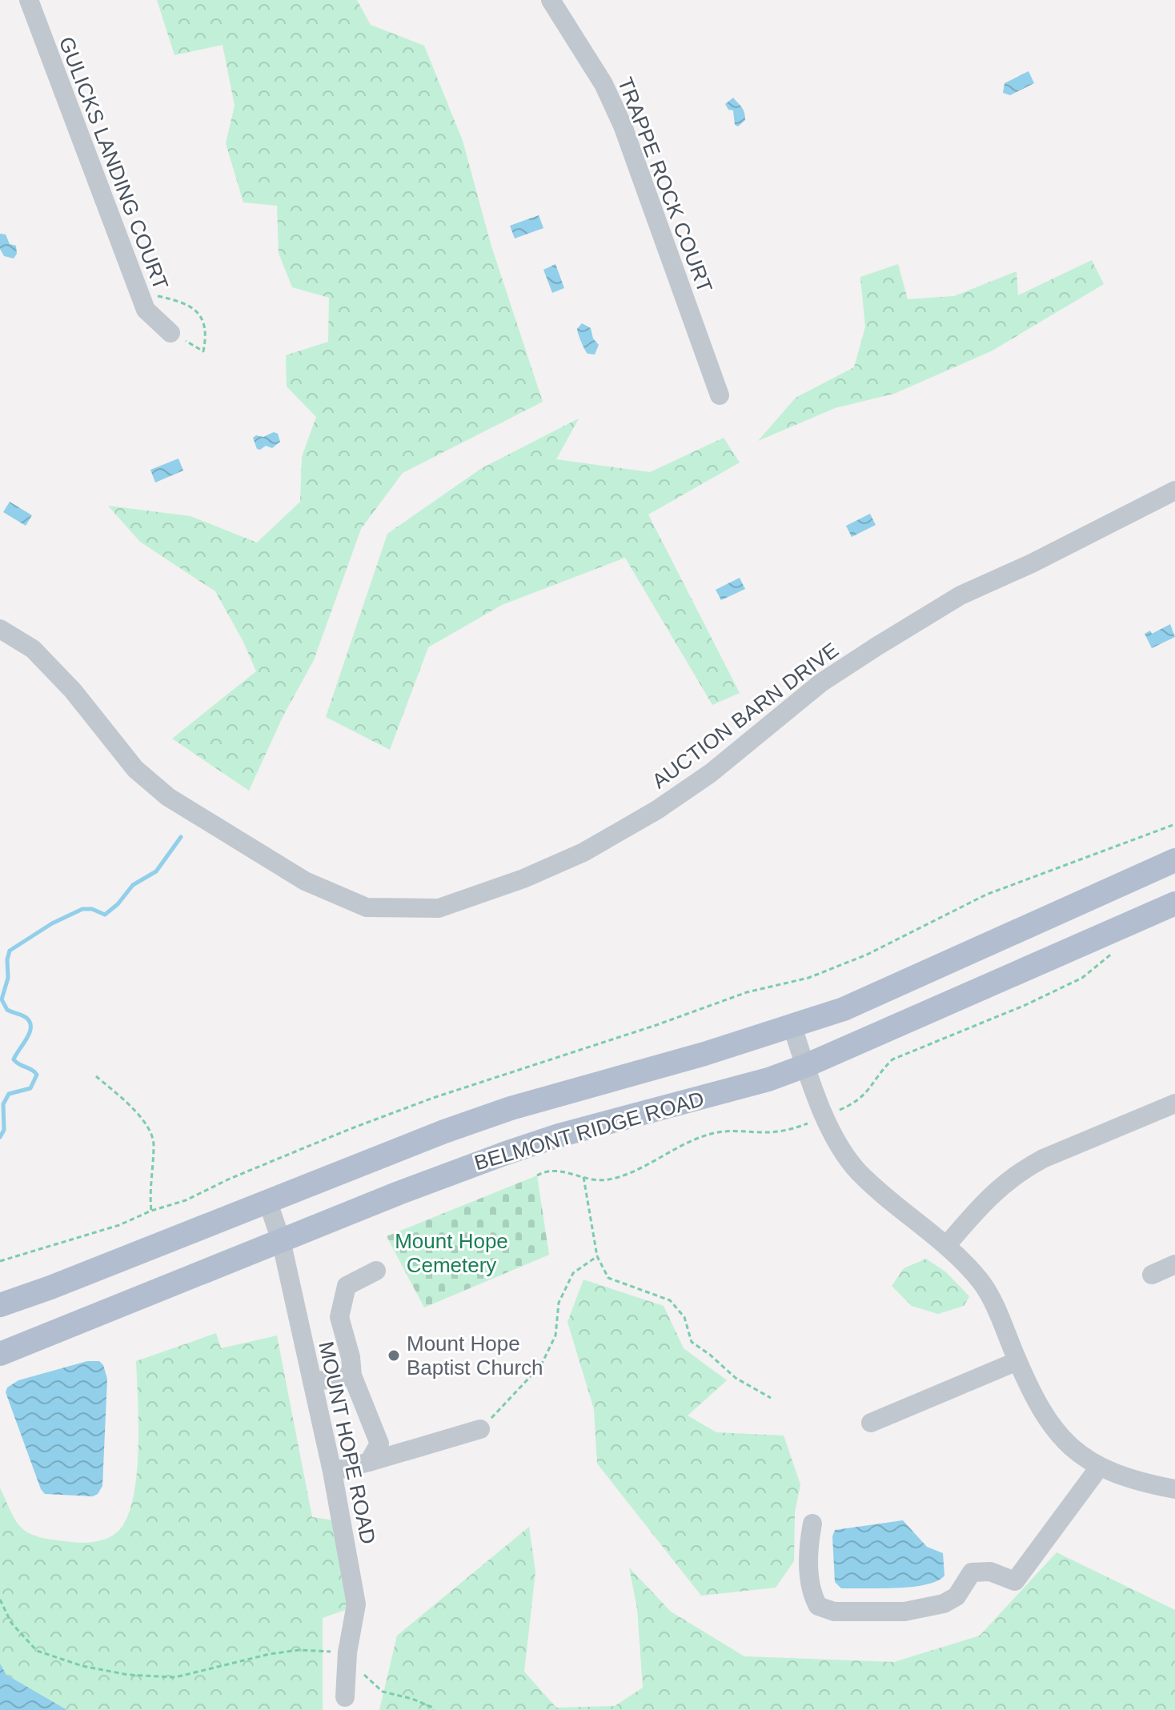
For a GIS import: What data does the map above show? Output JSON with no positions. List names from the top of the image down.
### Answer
{
  "streets": {
    "main road": ["BELMONT RIDGE ROAD"],
    "street": [
      "GULICKS LANDING COURT",
      "TRAPPE ROCK COURT",
      "AUCTION BARN DRIVE",
      "MOUNT HOPE ROAD"
    ]
  },
  "crossings": [
    ["BELMONT RIDGE ROAD", "MOUNT HOPE ROAD"]
  ],
  "parks": ["Mount Hope Cemetery"],
  "places": ["Mount Hope Baptist Church"]
}
